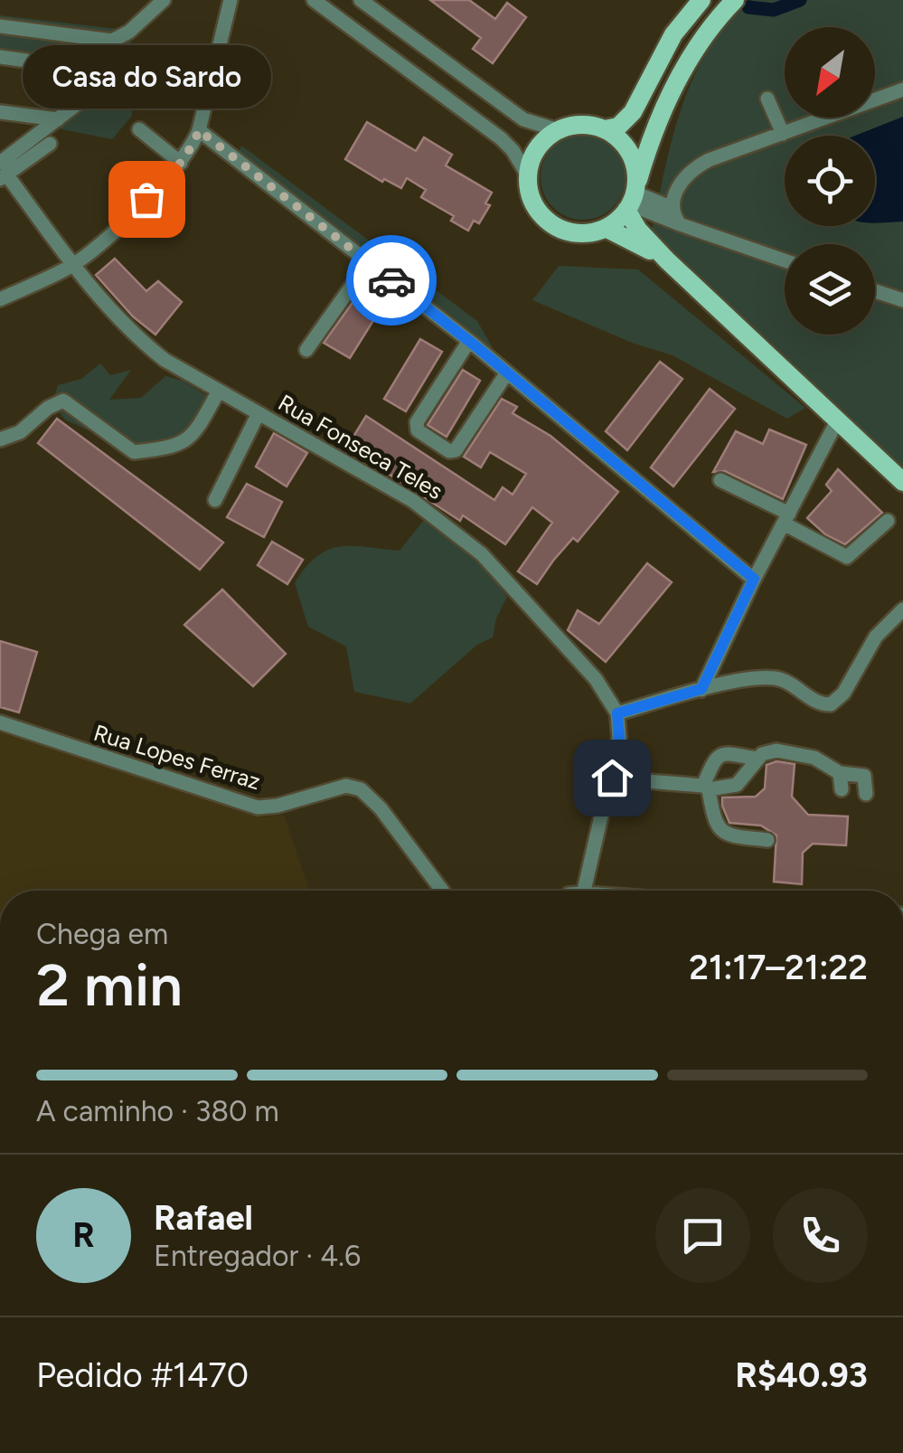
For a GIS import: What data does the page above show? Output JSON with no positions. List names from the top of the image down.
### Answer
{
  "streets": {
    "street": ["Rua Fonseca Teles", "Rua Lopes Ferraz"]
  },
  "places": ["Casa do Sardo"],
  "north": "bottom left",
  "page": {
    "bubble": "Casa do Sardo",
    "heading": ["2 min", "Chega em", "21:17–21:22"],
    "panel": [
      "Rafael",
      "Entregador · 4.6",
      "Pedido #1470",
      "R$40.93"
    ],
    "bar": "A caminho · 380 m",
    "round": "R"
  }
}
